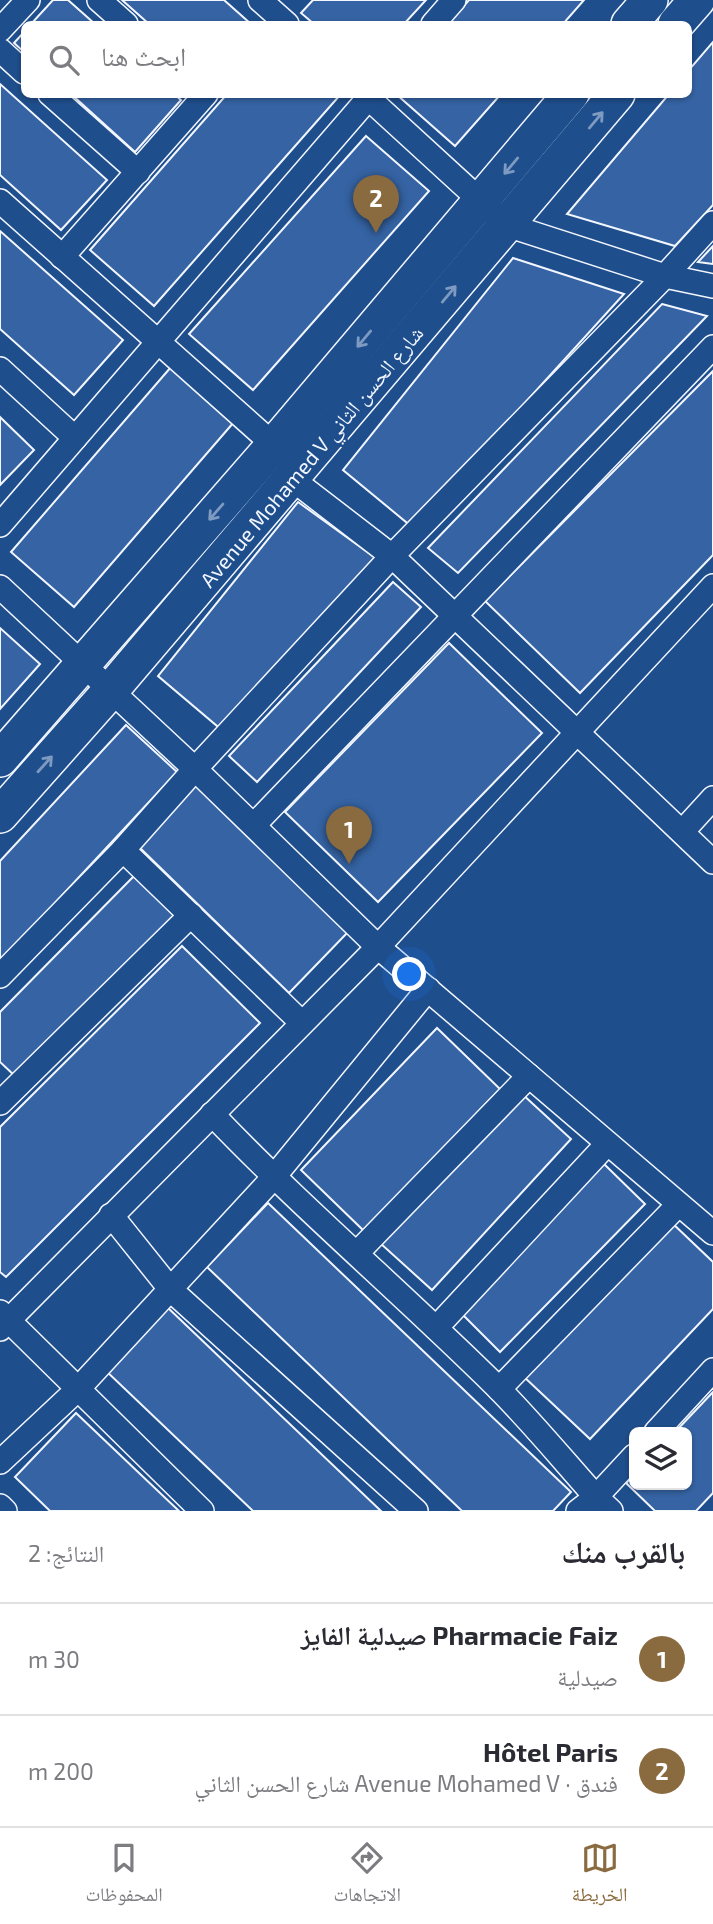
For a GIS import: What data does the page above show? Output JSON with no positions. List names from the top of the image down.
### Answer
{
  "streets": {
    "main road": ["Avenue Mohamed V شارع الحسن الثاني"]
  },
  "page": {
    "search": "ابحث هنا",
    "pins": ["2", "1"],
    "heading": ["بالقرب منك", "النتائج: 2"],
    "list": [
      {
        "mark": "1",
        "name": "Pharmacie Faiz صيدلية الفايز",
        "note": "صيدلية",
        "value": "30 m"
      },
      {
        "mark": "2",
        "name": "Hôtel Paris",
        "note": "فندق · Avenue Mohamed V شارع الحسن الثاني",
        "value": "200 m"
      }
    ],
    "nav": ["الخريطة", "الاتجاهات", "المحفوظات"]
  }
}
